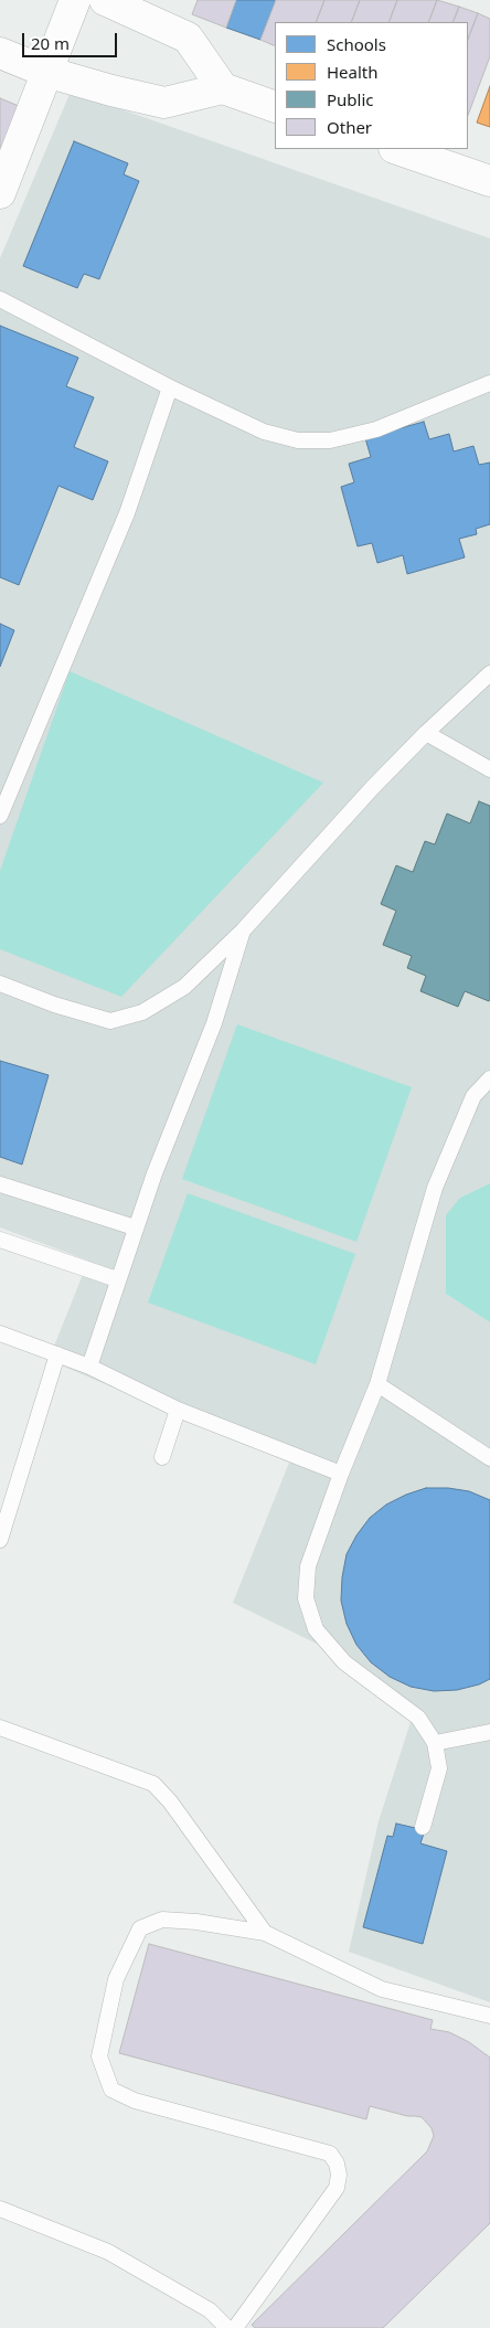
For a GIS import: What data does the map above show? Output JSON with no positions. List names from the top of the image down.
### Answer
{
  "legend": [
    "Schools",
    "Health",
    "Public",
    "Other"
  ],
  "scale_bar": "20 m"
}
